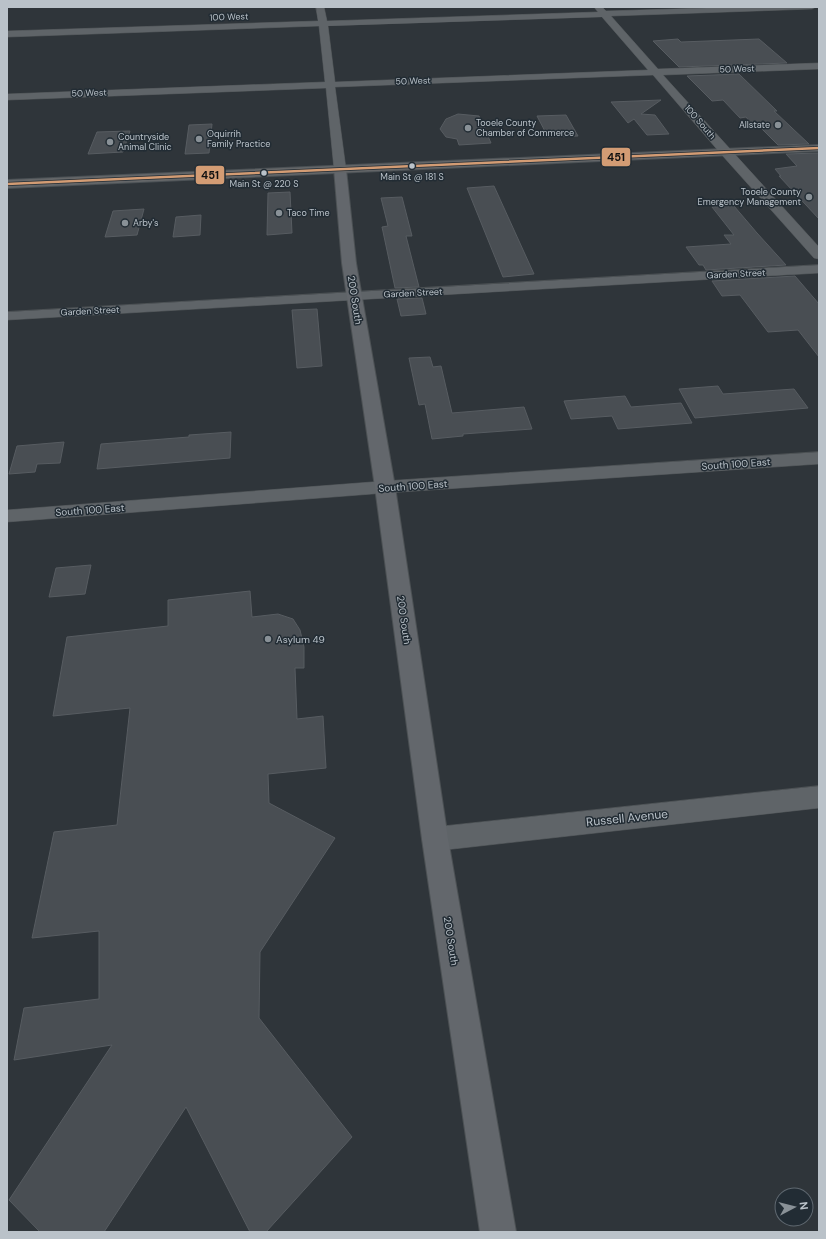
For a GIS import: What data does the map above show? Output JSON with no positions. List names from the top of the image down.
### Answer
{
  "streets": {
    "street": [
      "100 West",
      "50 West",
      "100 South",
      "Garden Street",
      "200 South",
      "South 100 East",
      "Russell Avenue"
    ]
  },
  "crossings": [
    ["100 West", "100 South"],
    ["100 West", "200 South"],
    ["50 West", "100 South"],
    ["50 West", "200 South"],
    ["Garden Street", "200 South"],
    ["200 South", "South 100 East"],
    ["200 South", "Russell Avenue"]
  ],
  "places": [
    "Allstate",
    "Tooele County Chamber of Commerce",
    "Oquirrih Family Practice",
    "Countryside Animal Clinic",
    "Main St @ 181 S",
    "Main St @ 220 S",
    "Tooele County Emergency Management",
    "Taco Time",
    "Arby's",
    "Asylum 49"
  ],
  "lines": ["transit line 451"],
  "north": "right"
}
